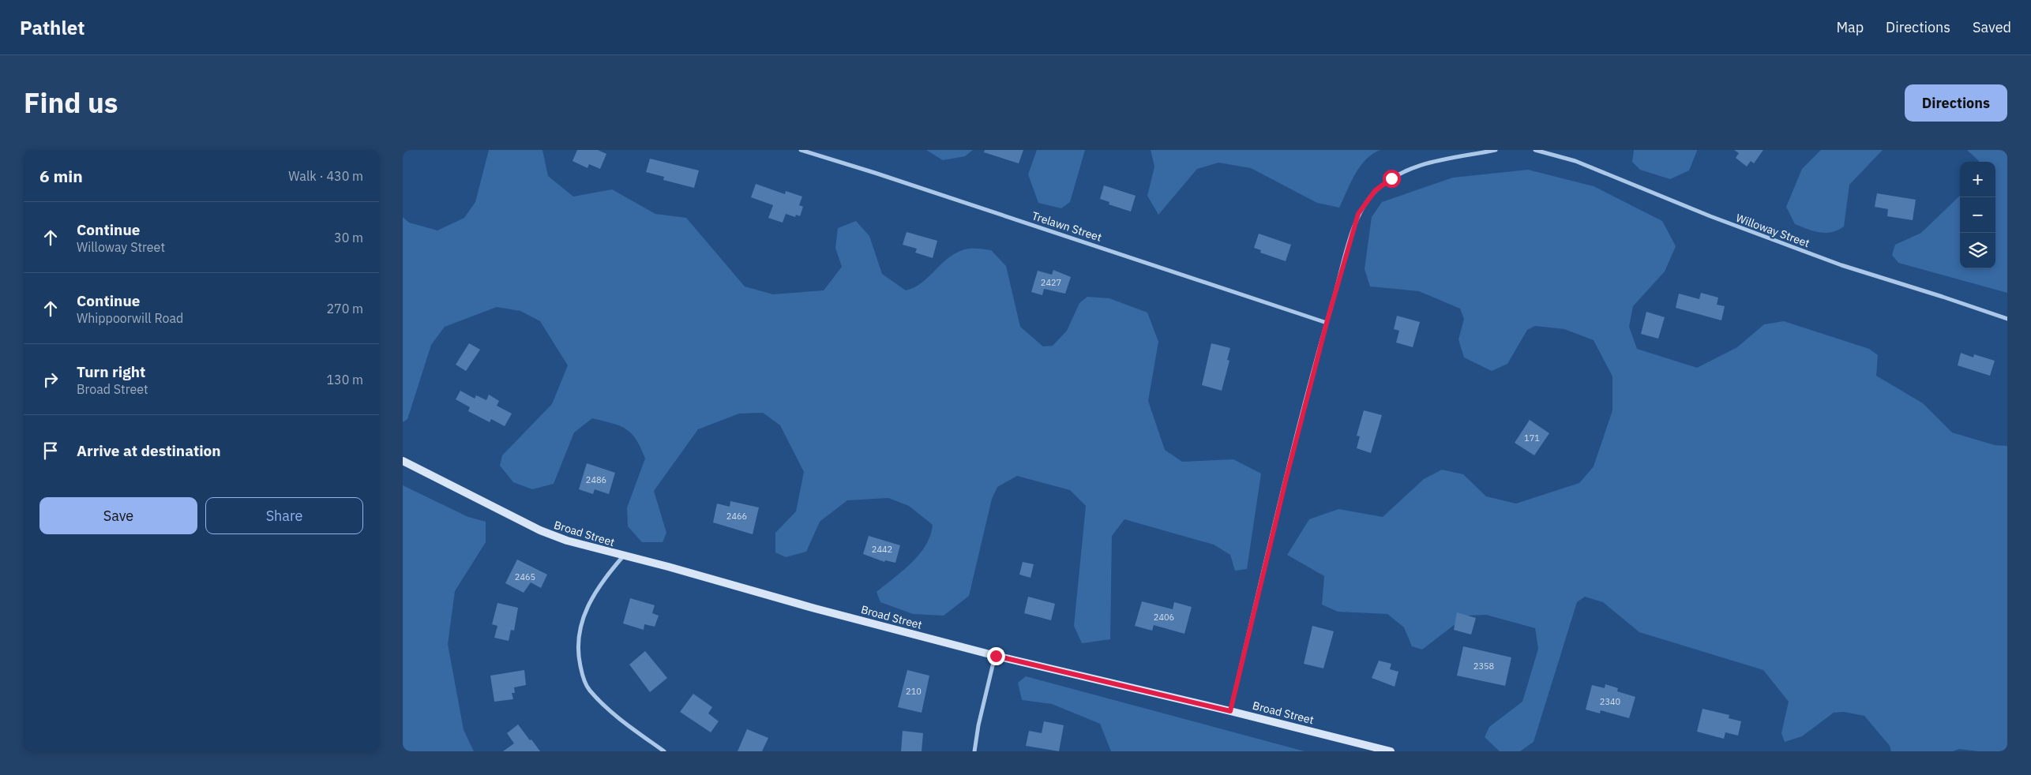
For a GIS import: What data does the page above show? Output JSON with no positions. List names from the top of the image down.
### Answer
{
  "streets": {
    "street": ["Trelawn Street", "Willoway Street", "Broad Street"]
  },
  "house_numbers": [
    "2427",
    "171",
    "2486",
    "2466",
    "2442",
    "2465",
    "2406",
    "2358",
    "210",
    "2340"
  ],
  "page": {
    "header": "Pathlet",
    "nav": ["Map", "Directions", "Saved"],
    "title": "Find us",
    "buttons": [
      "Directions",
      ["Save", "Share"]
    ],
    "heading": ["6 min", "Walk · 430 m"],
    "map_buttons": ["+", "−"],
    "list": [
      ["Continue", "Willoway Street", "30 m"],
      ["Continue", "Whippoorwill Road", "270 m"],
      ["Turn right", "Broad Street", "130 m"],
      "Arrive at destination"
    ]
  }
}
